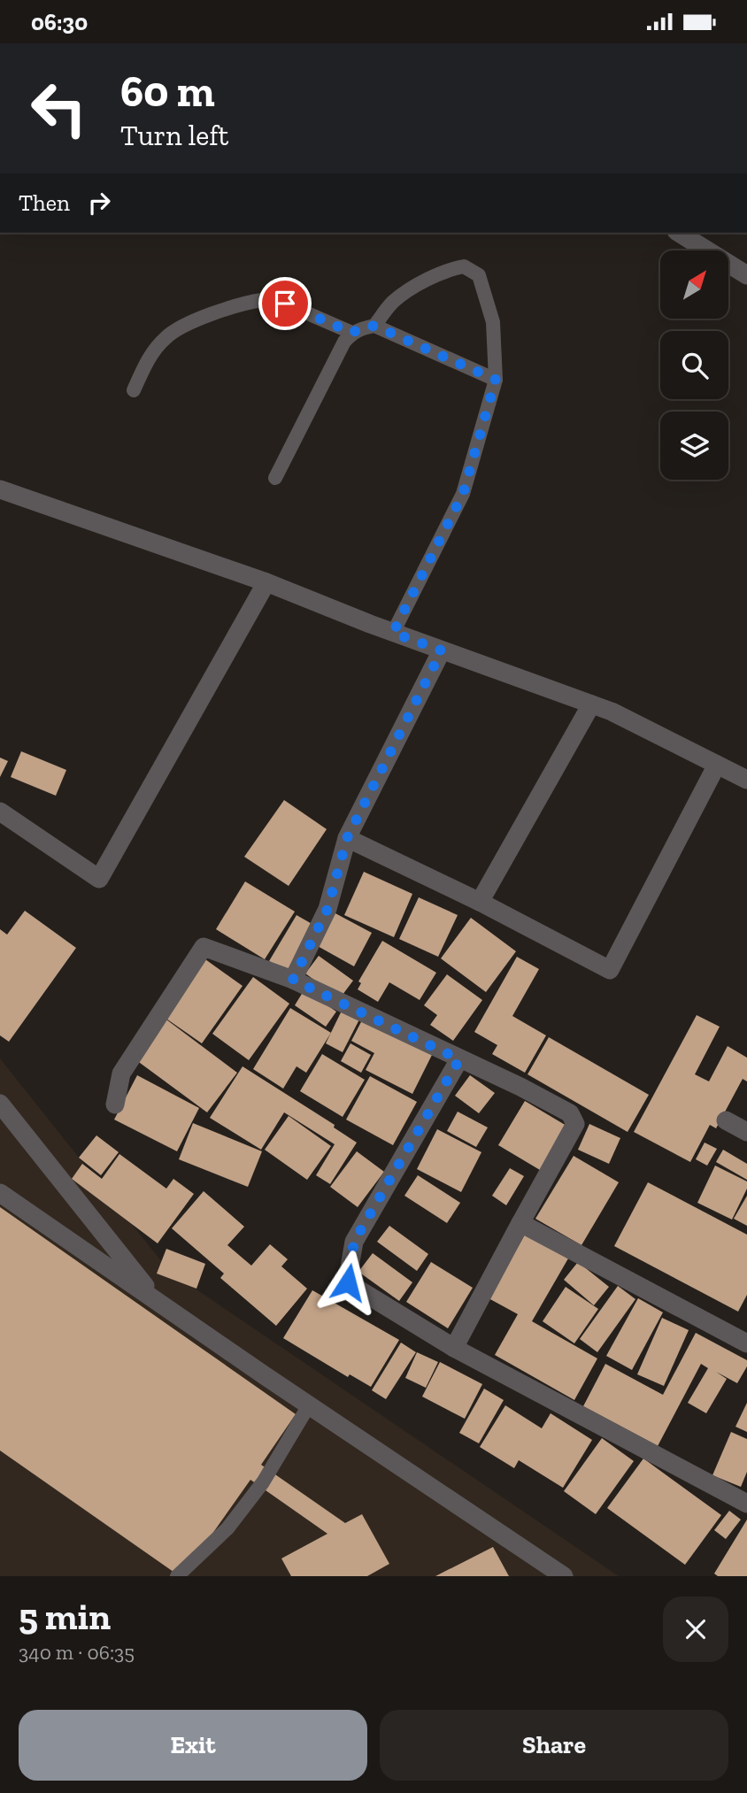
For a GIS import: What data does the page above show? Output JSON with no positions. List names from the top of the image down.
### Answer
{
  "north": "top right",
  "page": {
    "status": "06:30",
    "turn": ["60 m", "Turn left"],
    "then": "Then",
    "heading": ["5 min", "340 m · 06:35"],
    "buttons": ["Exit", "Share"]
  }
}
